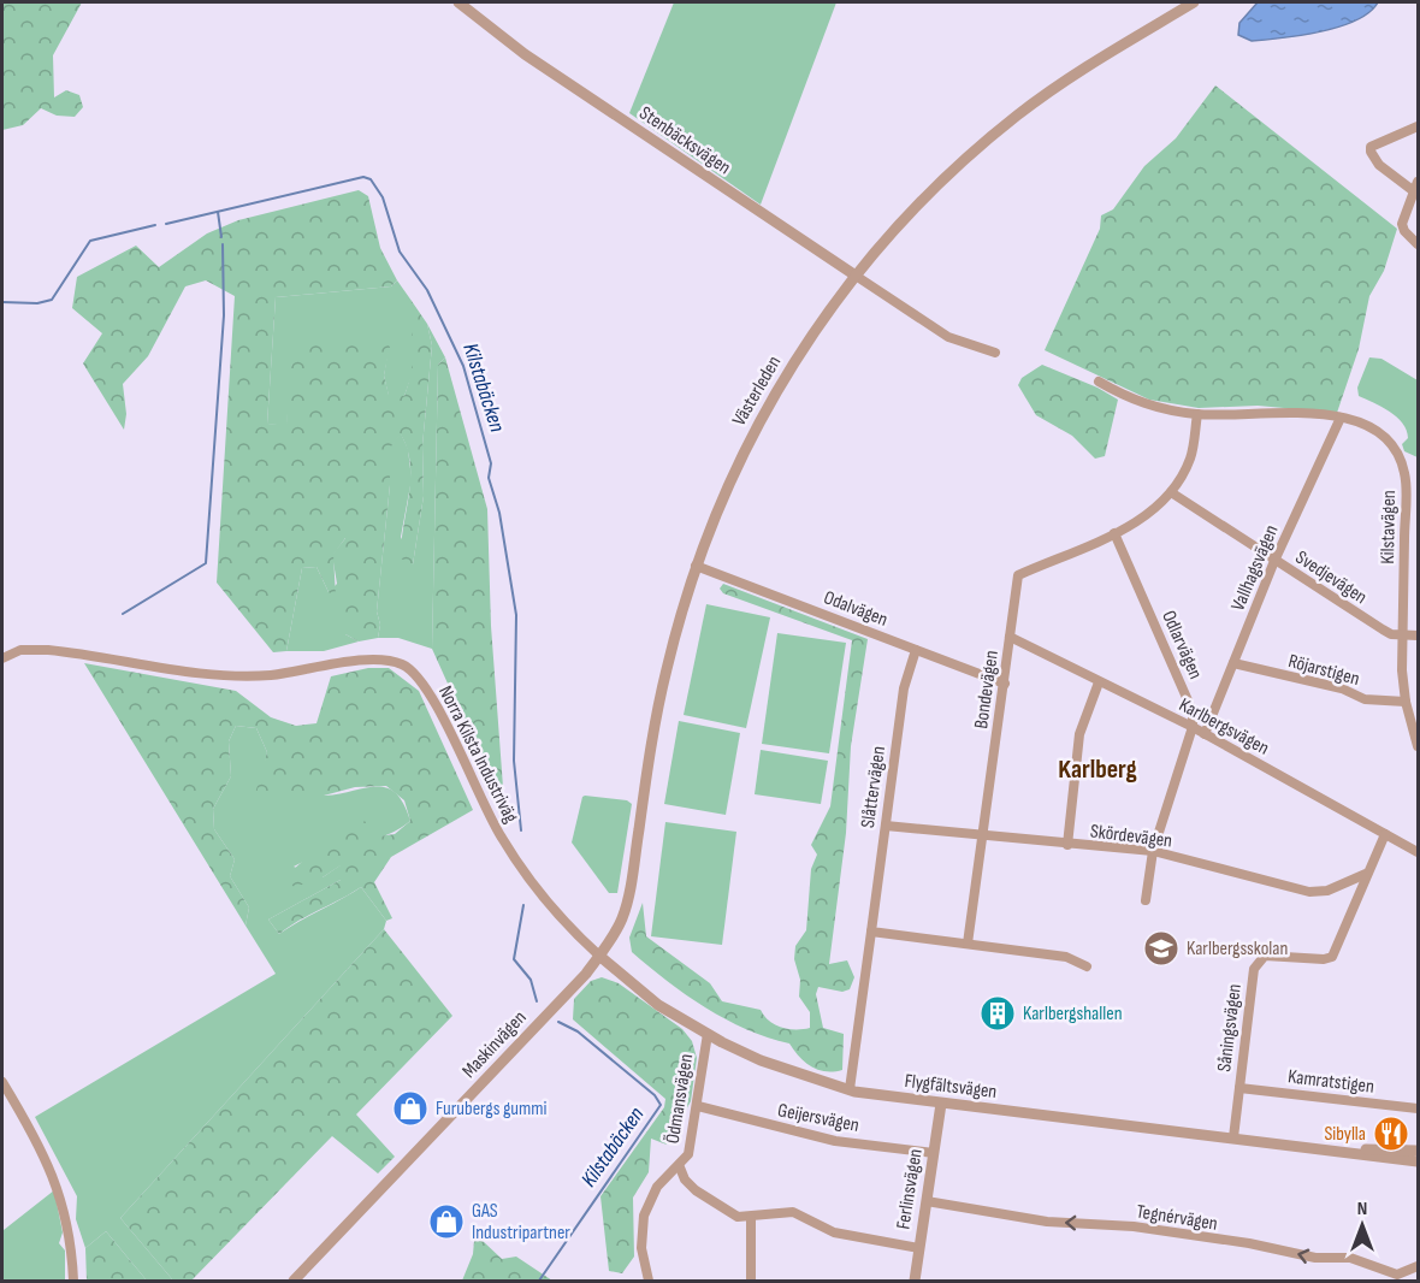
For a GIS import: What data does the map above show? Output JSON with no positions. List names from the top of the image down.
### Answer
{
  "streets": {
    "street": [
      "Stenbäcksvägen",
      "Västerleden",
      "Kilstavägen",
      "Vallhagsvägen",
      "Svedjevägen",
      "Odalvägen",
      "Odlarvägen",
      "Röjarstigen",
      "Bondevägen",
      "Karlbergsvägen",
      "Norra Kilsta Industriväg",
      "Slåttervägen",
      "Skördevägen",
      "Såningsvägen",
      "Maskinvägen",
      "Kamratstigen",
      "Flygfältsvägen",
      "Ödmansvägen",
      "Geijersvägen",
      "Ferlinsvägen",
      "Tegnérvägen"
    ]
  },
  "crossings": [
    ["Stenbäcksvägen", "Västerleden"],
    ["Västerleden", "Odalvägen"],
    ["Västerleden", "Norra Kilsta Industriväg"],
    ["Västerleden", "Maskinvägen"],
    ["Västerleden", "Flygfältsvägen"],
    ["Kilstavägen", "Vallhagsvägen"],
    ["Kilstavägen", "Svedjevägen"],
    ["Kilstavägen", "Röjarstigen"],
    ["Kilstavägen", "Bondevägen"],
    ["Vallhagsvägen", "Svedjevägen"],
    ["Vallhagsvägen", "Röjarstigen"],
    ["Vallhagsvägen", "Karlbergsvägen"],
    ["Svedjevägen", "Bondevägen"],
    ["Odalvägen", "Bondevägen"],
    ["Odalvägen", "Slåttervägen"],
    ["Odlarvägen", "Bondevägen"],
    ["Odlarvägen", "Karlbergsvägen"],
    ["Bondevägen", "Karlbergsvägen"],
    ["Bondevägen", "Skördevägen"],
    ["Karlbergsvägen", "Såningsvägen"],
    ["Norra Kilsta Industriväg", "Maskinvägen"],
    ["Norra Kilsta Industriväg", "Flygfältsvägen"],
    ["Slåttervägen", "Skördevägen"],
    ["Slåttervägen", "Flygfältsvägen"],
    ["Skördevägen", "Såningsvägen"],
    ["Såningsvägen", "Kamratstigen"],
    ["Såningsvägen", "Flygfältsvägen"],
    ["Maskinvägen", "Flygfältsvägen"],
    ["Flygfältsvägen", "Ödmansvägen"],
    ["Flygfältsvägen", "Ferlinsvägen"],
    ["Ödmansvägen", "Geijersvägen"],
    ["Geijersvägen", "Ferlinsvägen"],
    ["Ferlinsvägen", "Tegnérvägen"]
  ],
  "one_way": ["Tegnérvägen"],
  "districts": ["Karlberg"],
  "water": ["Kilstabäcken"],
  "places": {
    "school or university": ["Karlbergsskolan"],
    "building": ["Karlbergshallen"],
    "shop": ["Furubergs gummi", "GAS Industripartner"],
    "restaurant": ["Sibylla"]
  },
  "north": "top"
}
